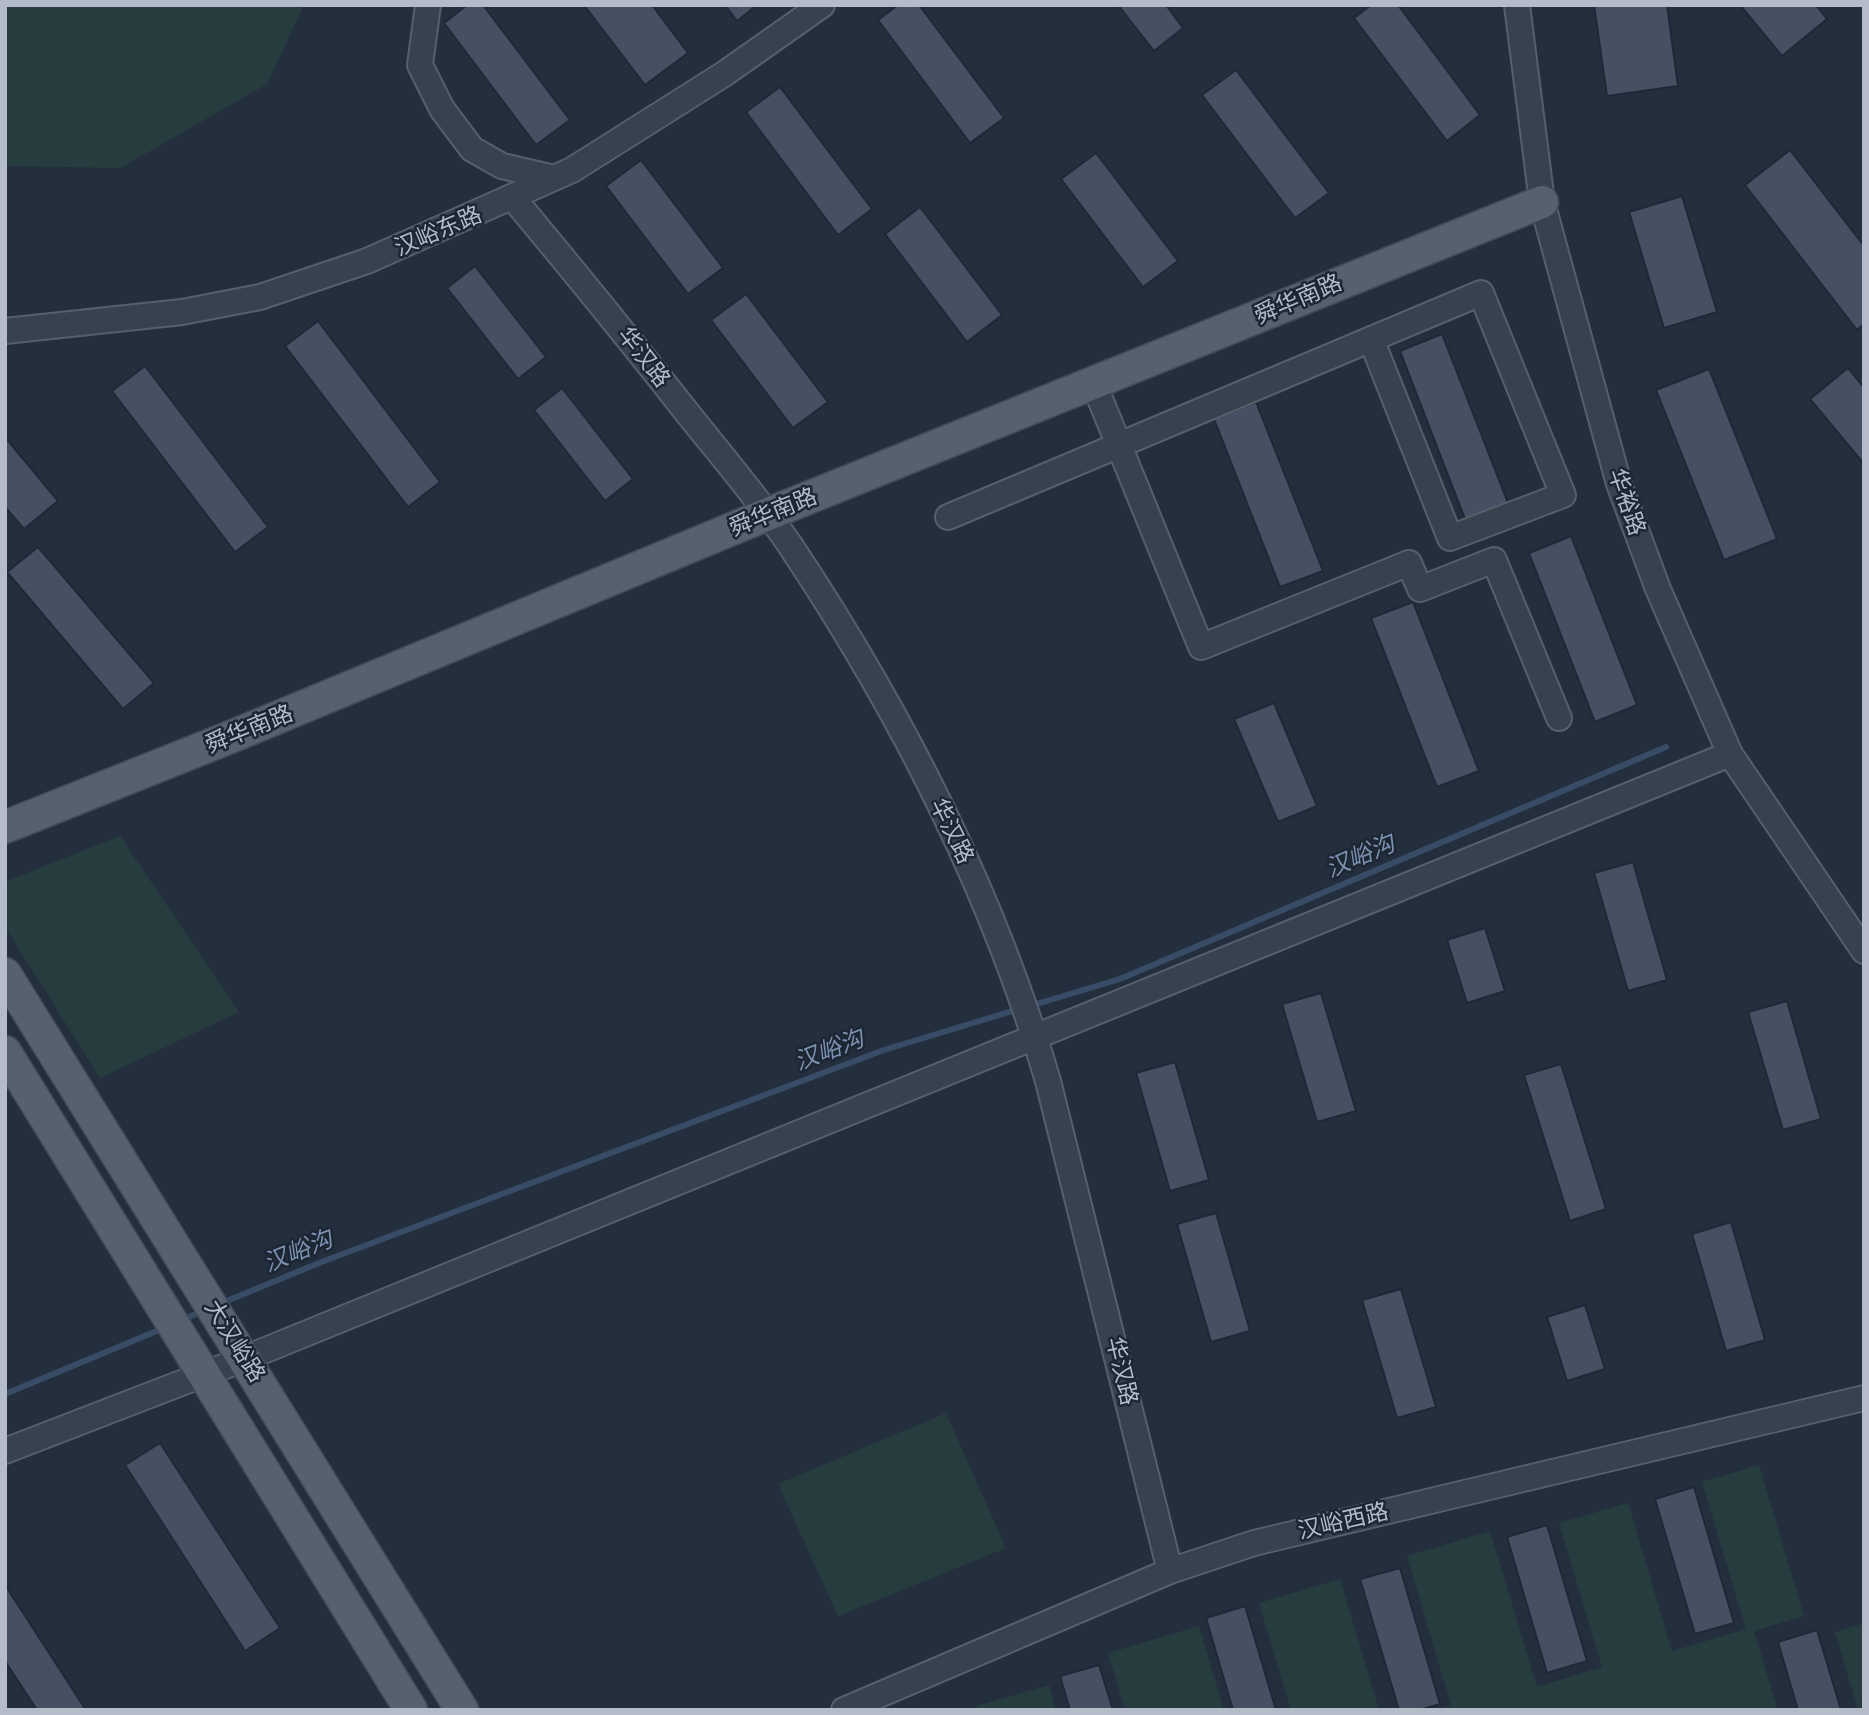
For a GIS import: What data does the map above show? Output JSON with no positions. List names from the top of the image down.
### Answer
{
  "streets": {
    "main road": ["舜华南路", "大汉峪路"],
    "street": [
      "汉峪东路",
      "华汉路",
      "华裕路",
      "汉峪西路"
    ]
  },
  "crossings": [
    ["汉峪东路", "华汉路"],
    ["舜华南路", "华汉路"],
    ["舜华南路", "华裕路"],
    ["华汉路", "汉峪西路"]
  ],
  "water": ["汉峪沟"]
}
